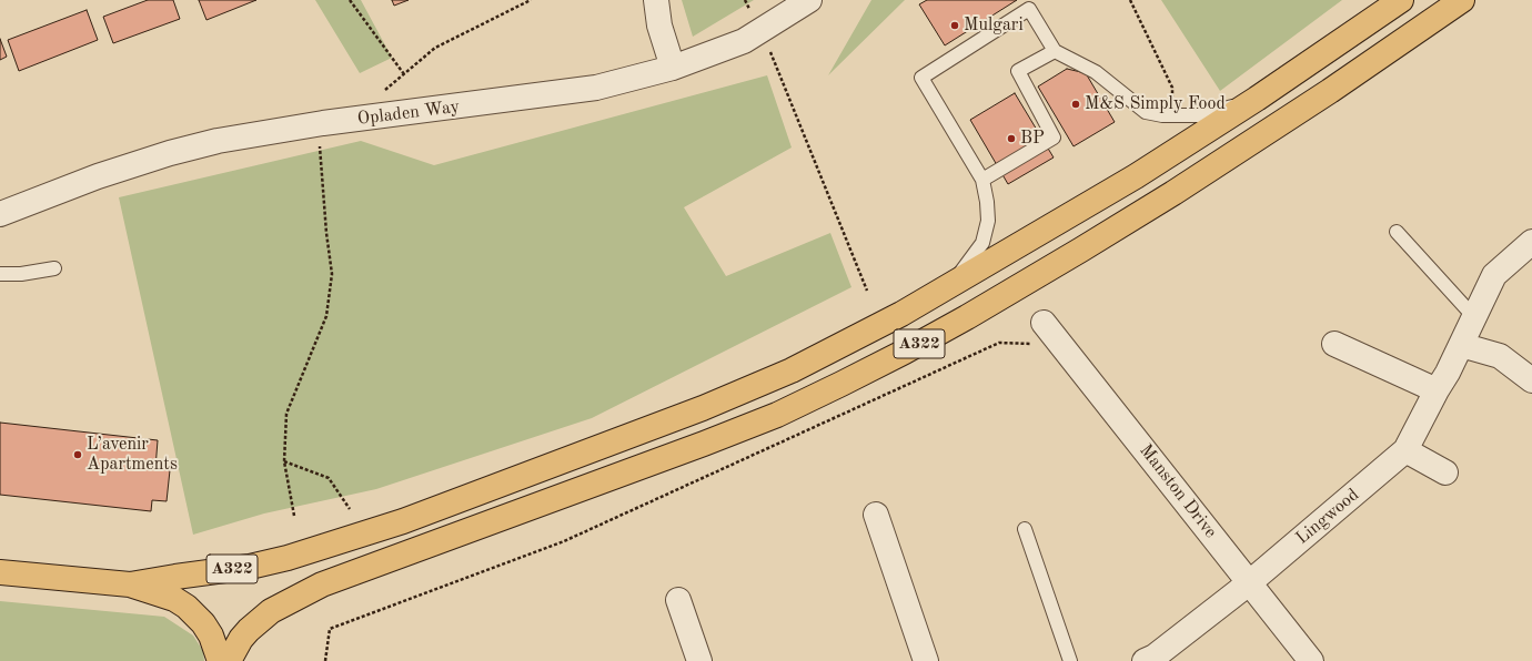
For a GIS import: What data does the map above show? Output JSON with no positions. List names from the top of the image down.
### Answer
{
  "streets": {
    "highway": ["A322"],
    "street": ["Opladen Way", "Manston Drive", "Lingwood"]
  },
  "crossings": [
    ["Manston Drive", "Lingwood"]
  ],
  "places": [
    "Mulgari",
    "M&S Simply Food",
    "BP",
    "L’avenir Apartments"
  ]
}
